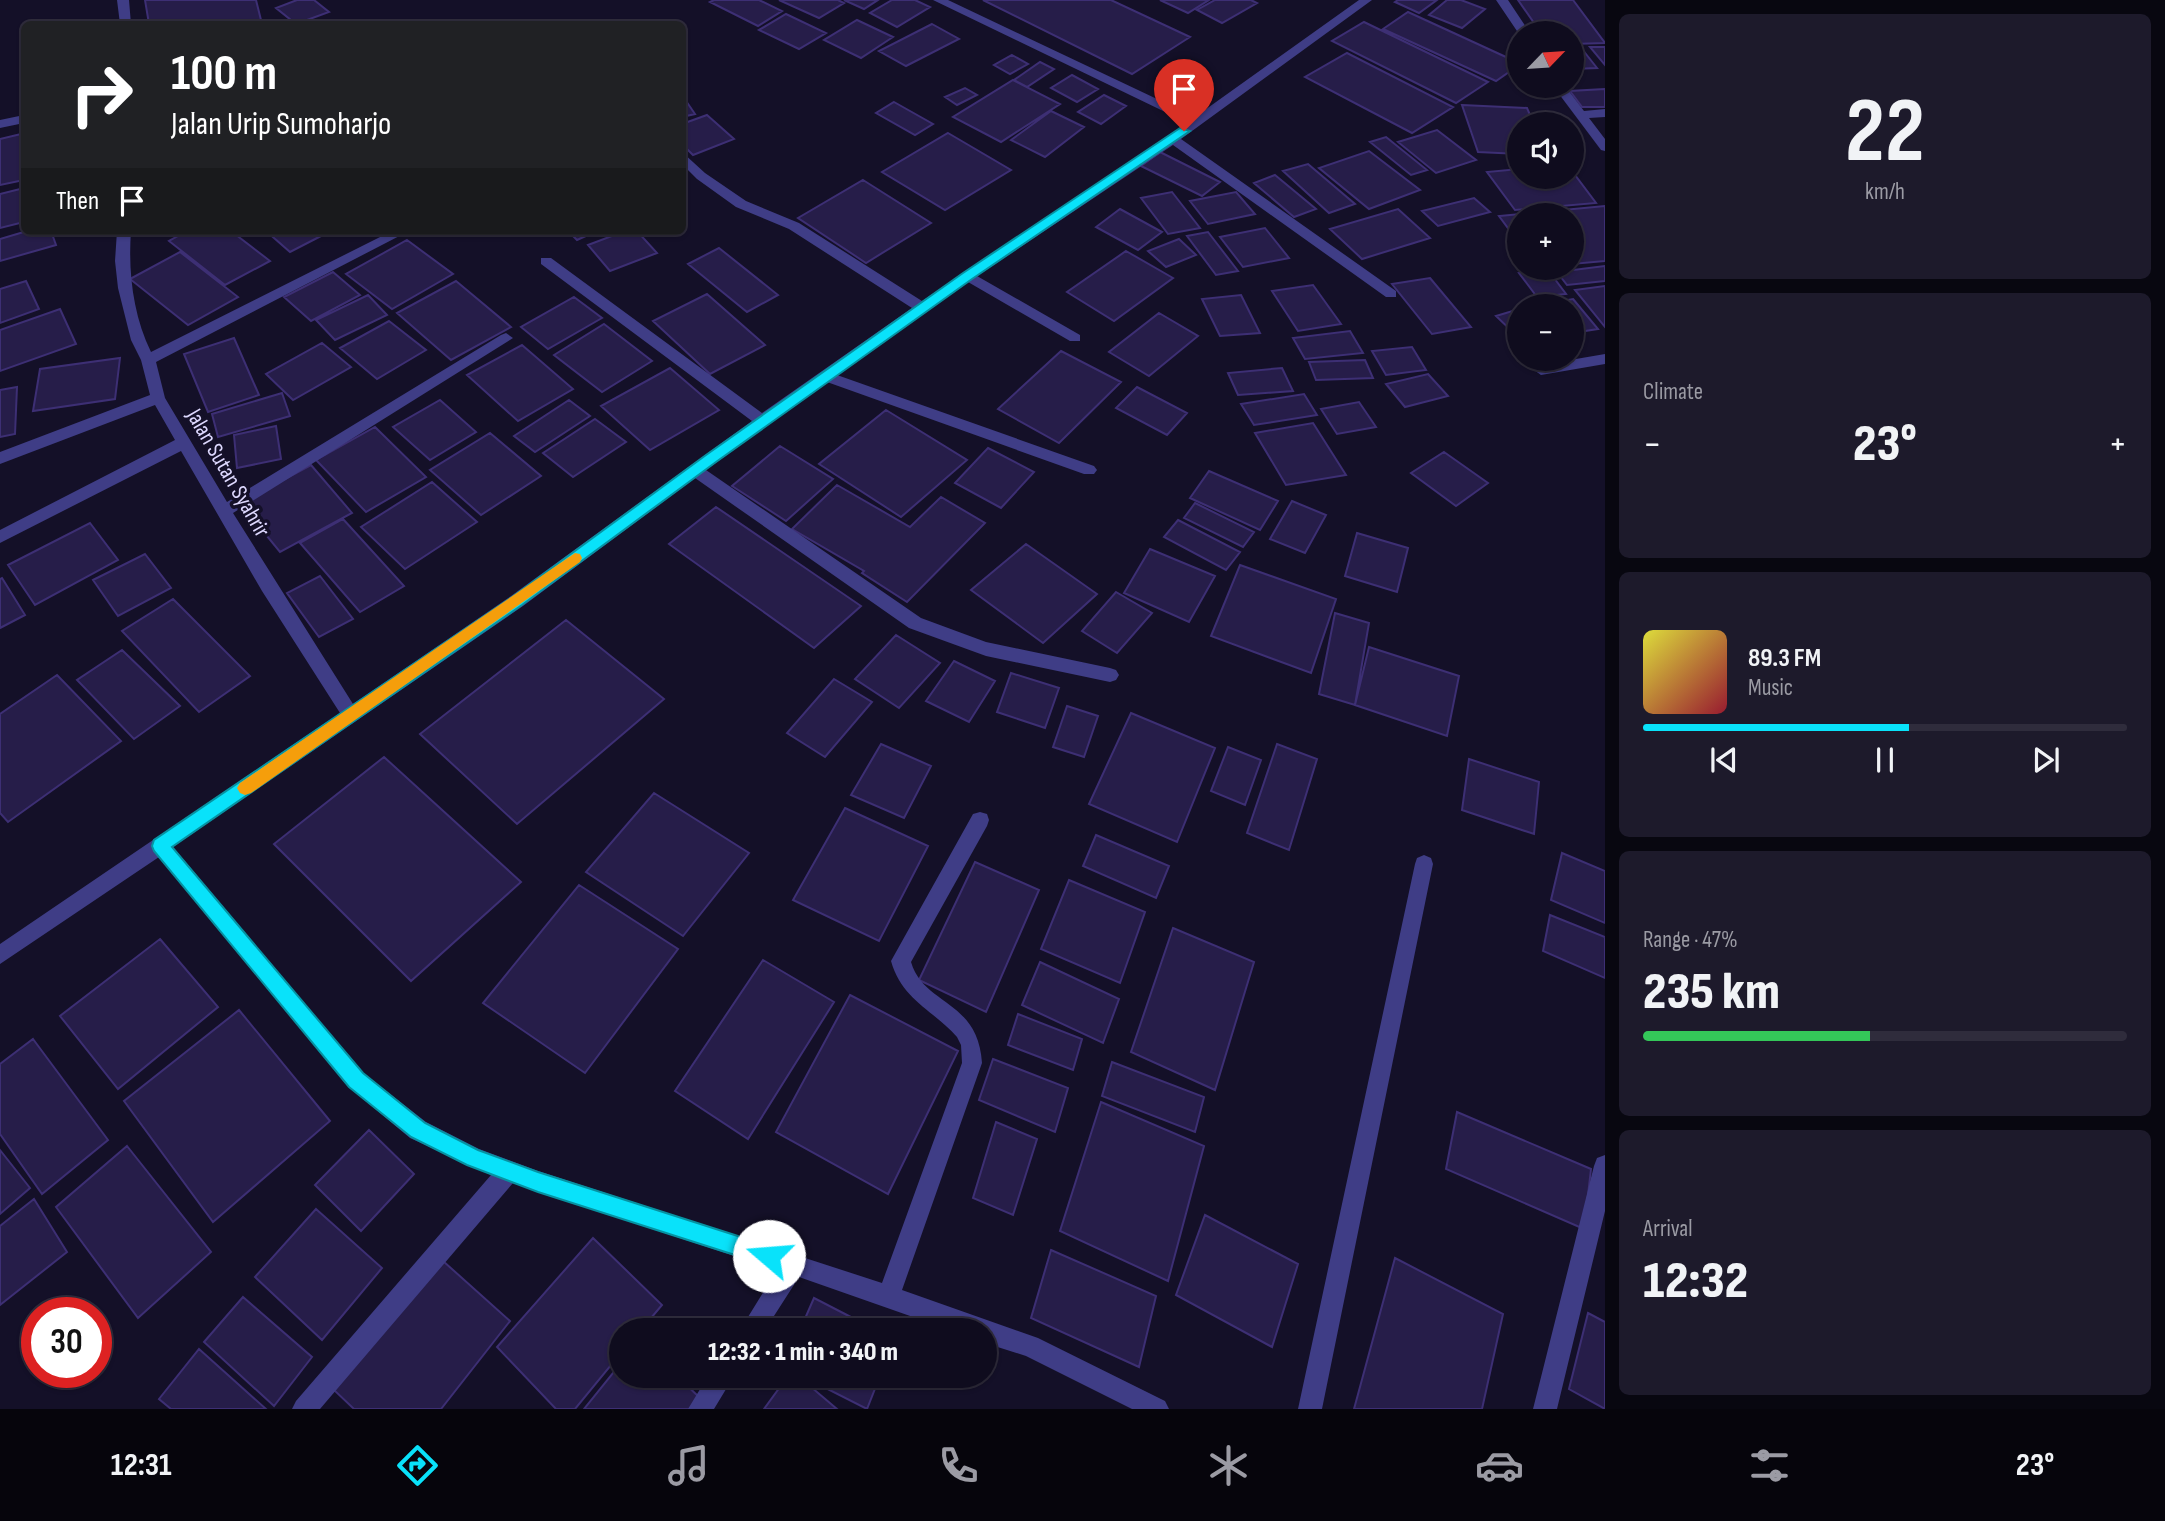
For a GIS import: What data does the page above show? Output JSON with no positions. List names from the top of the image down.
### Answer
{
  "streets": {
    "street": ["Jalan Sutan Syahrir"]
  },
  "north": "top right",
  "page": {
    "tile": [
      ["22", "km/h"],
      "Climate",
      ["Range · 47%", "235 km"],
      ["Arrival", "12:32"]
    ],
    "map_buttons": ["+", "−"],
    "turn": ["100 m", "Jalan Urip Sumoharjo"],
    "then": "Then",
    "heat": ["−", "23°", "+"],
    "song": ["89.3 FM", "Music"],
    "limit": "30",
    "trip": "12:32 · 1 min · 340 m",
    "tabs": ["12:31", "23°"]
  }
}
